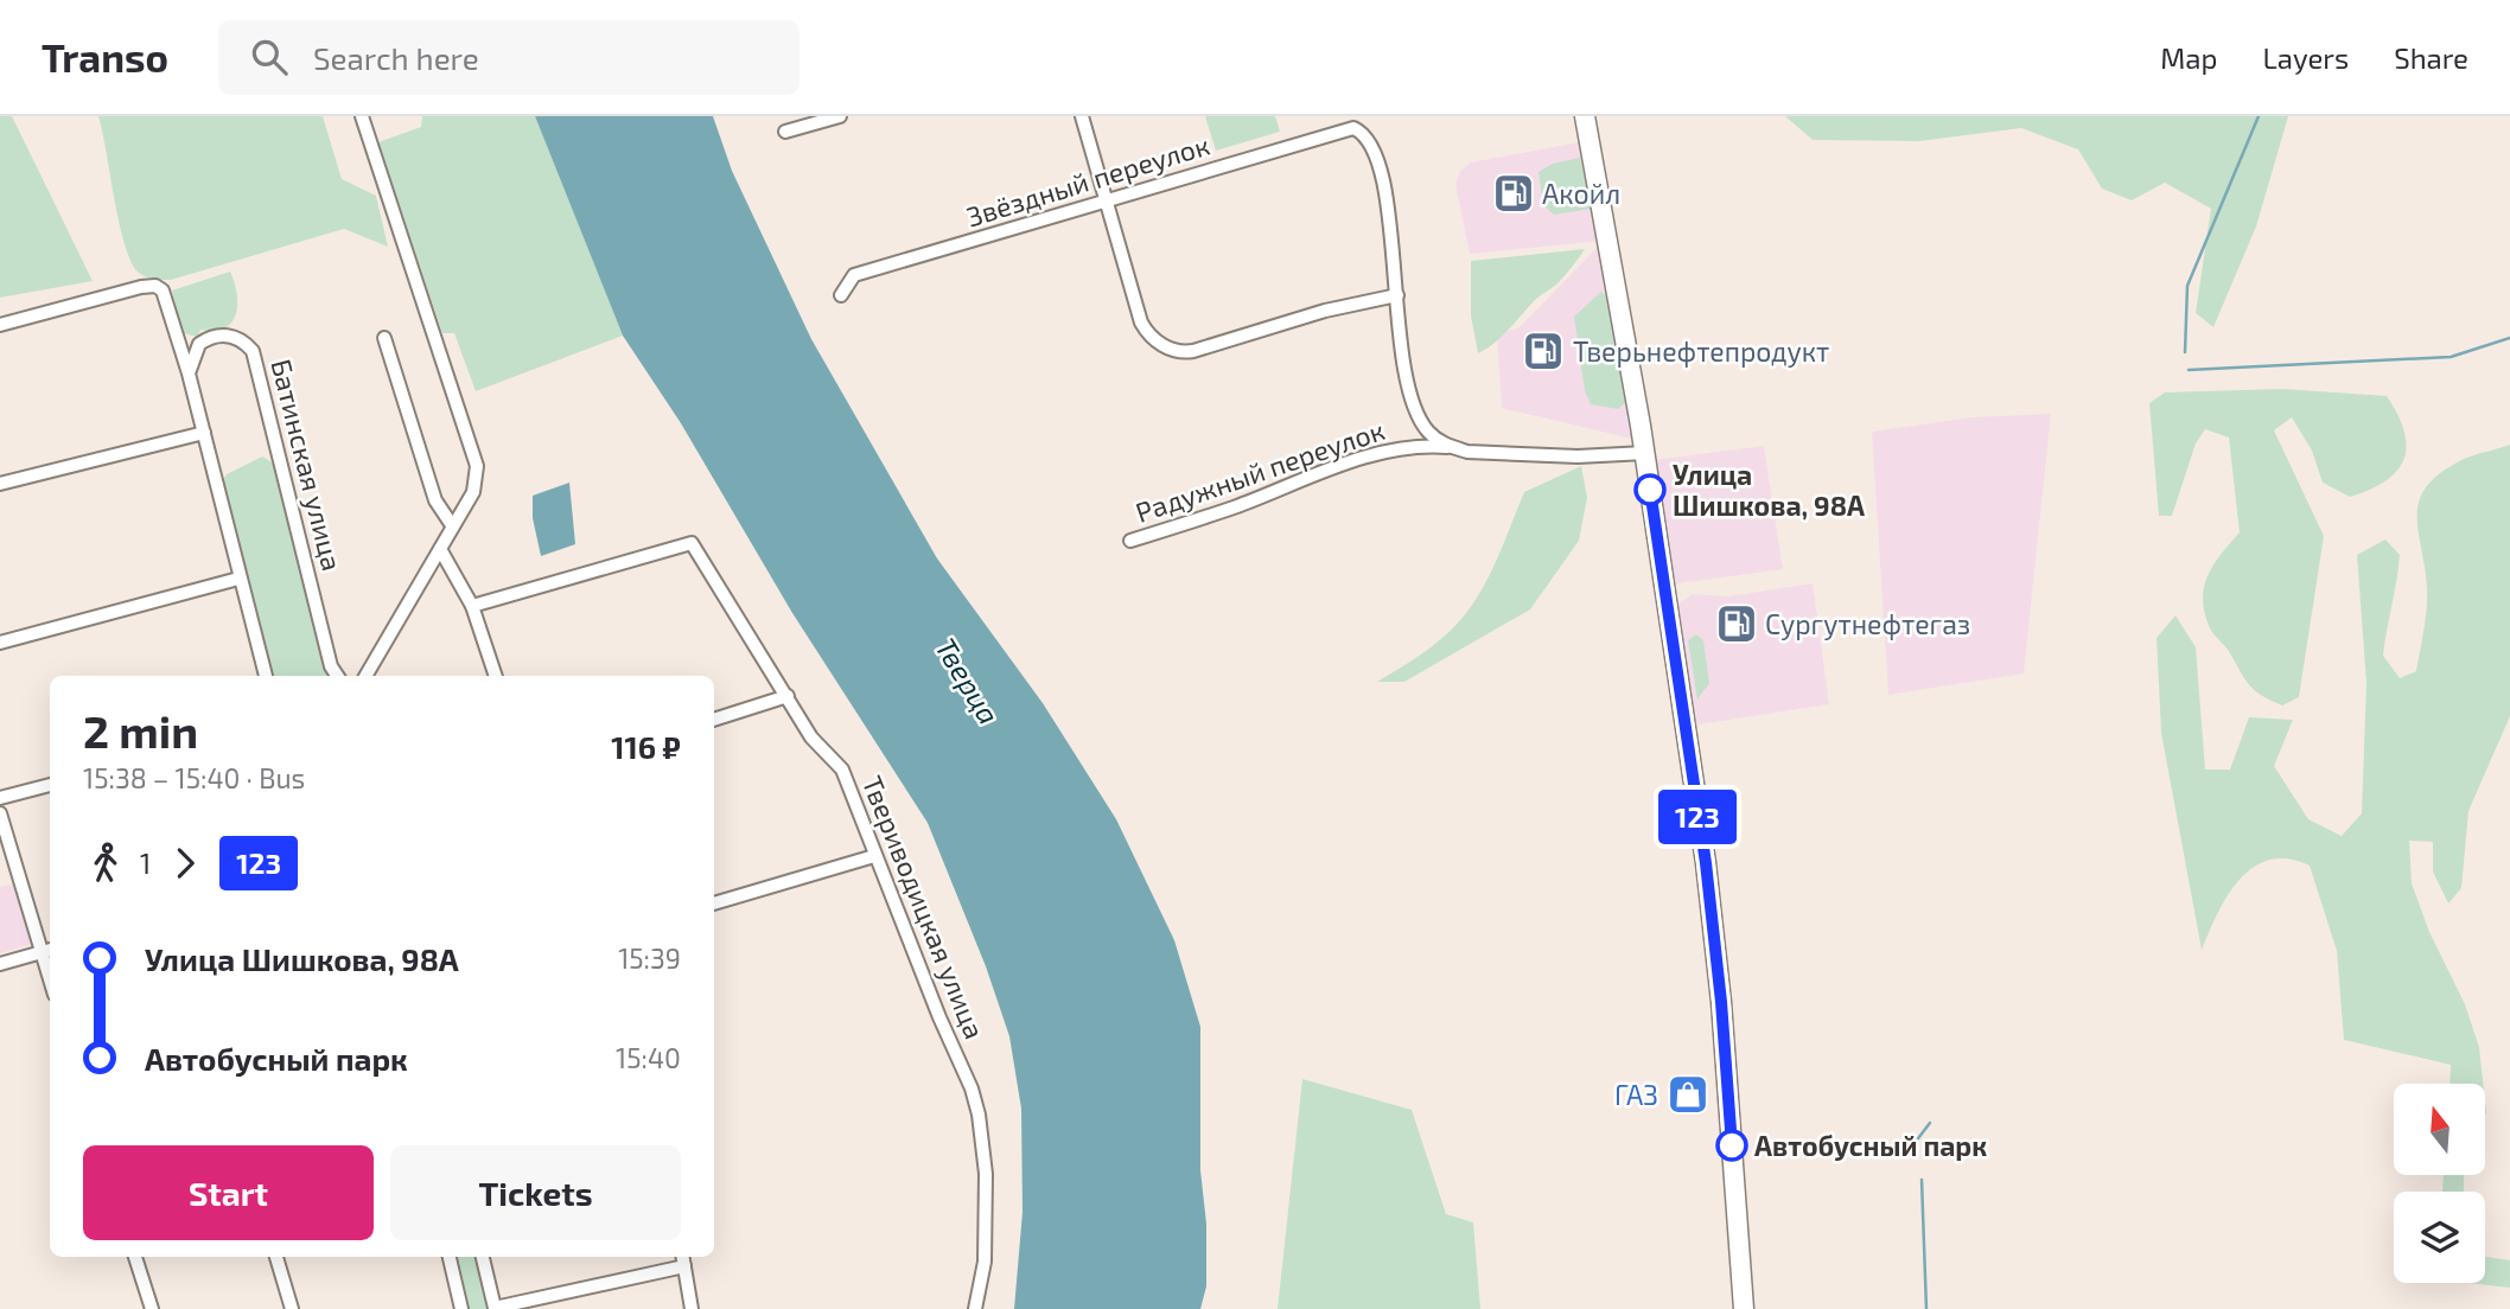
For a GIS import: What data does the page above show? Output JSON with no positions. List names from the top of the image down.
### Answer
{
  "streets": {
    "street": [
      "Звёздный переулок",
      "Батинская улица",
      "Радужный переулок",
      "Твериводицкая улица"
    ]
  },
  "water": ["Тверца"],
  "places": {
    "fuel station": ["Акойл", "Тверьнефтепродукт", "Сургутнефтегаз"],
    "other": ["Улица Шишкова, 98А", "Автобусный парк"],
    "shop": ["ГАЗ"]
  },
  "lines": ["bus line 123"],
  "north": "top",
  "page": {
    "header": "Transo",
    "search": "Search here",
    "nav": ["Map", "Layers", "Share"],
    "on_map": "123",
    "heading": ["2 min", "15:38 – 15:40 · Bus", "116 ₽"],
    "legs": ["1", "123"],
    "list": [
      {
        "name": "Улица Шишкова, 98А",
        "value": "15:39"
      },
      {
        "name": "Автобусный парк",
        "value": "15:40"
      }
    ],
    "buttons": ["Start", "Tickets"]
  }
}
